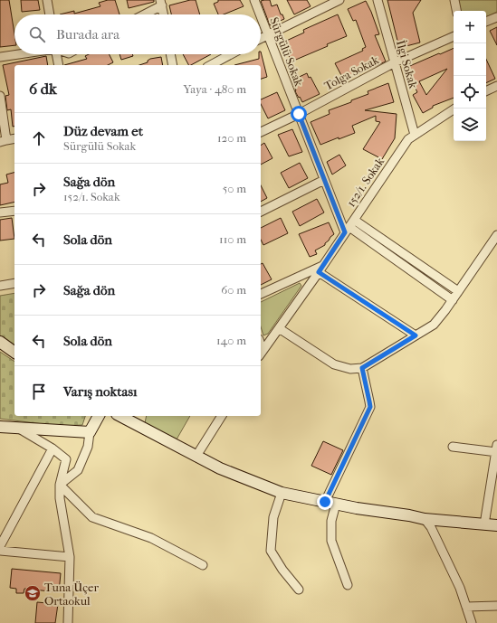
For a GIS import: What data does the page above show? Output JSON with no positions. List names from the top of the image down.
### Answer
{
  "streets": {
    "street": [
      "Sürgülü Sokak",
      "İlgi Sokak",
      "Tolga Sokak",
      "152/1. Sokak"
    ]
  },
  "crossings": [
    ["Sürgülü Sokak", "Tolga Sokak"],
    ["Sürgülü Sokak", "152/1. Sokak"],
    ["İlgi Sokak", "Tolga Sokak"],
    ["İlgi Sokak", "152/1. Sokak"]
  ],
  "places": {
    "school or university": ["Tuna Üçer Ortaokul"]
  },
  "page": {
    "map_buttons": ["+", "−"],
    "search": "Burada ara",
    "heading": ["6 dk", "Yaya · 480 m"],
    "list": [
      ["Düz devam et", "Sürgülü Sokak", "120 m"],
      ["Sağa dön", "152/1. Sokak", "50 m"],
      ["Sola dön", "110 m"],
      ["Sağa dön", "60 m"],
      ["Sola dön", "140 m"],
      "Varış noktası"
    ]
  }
}
